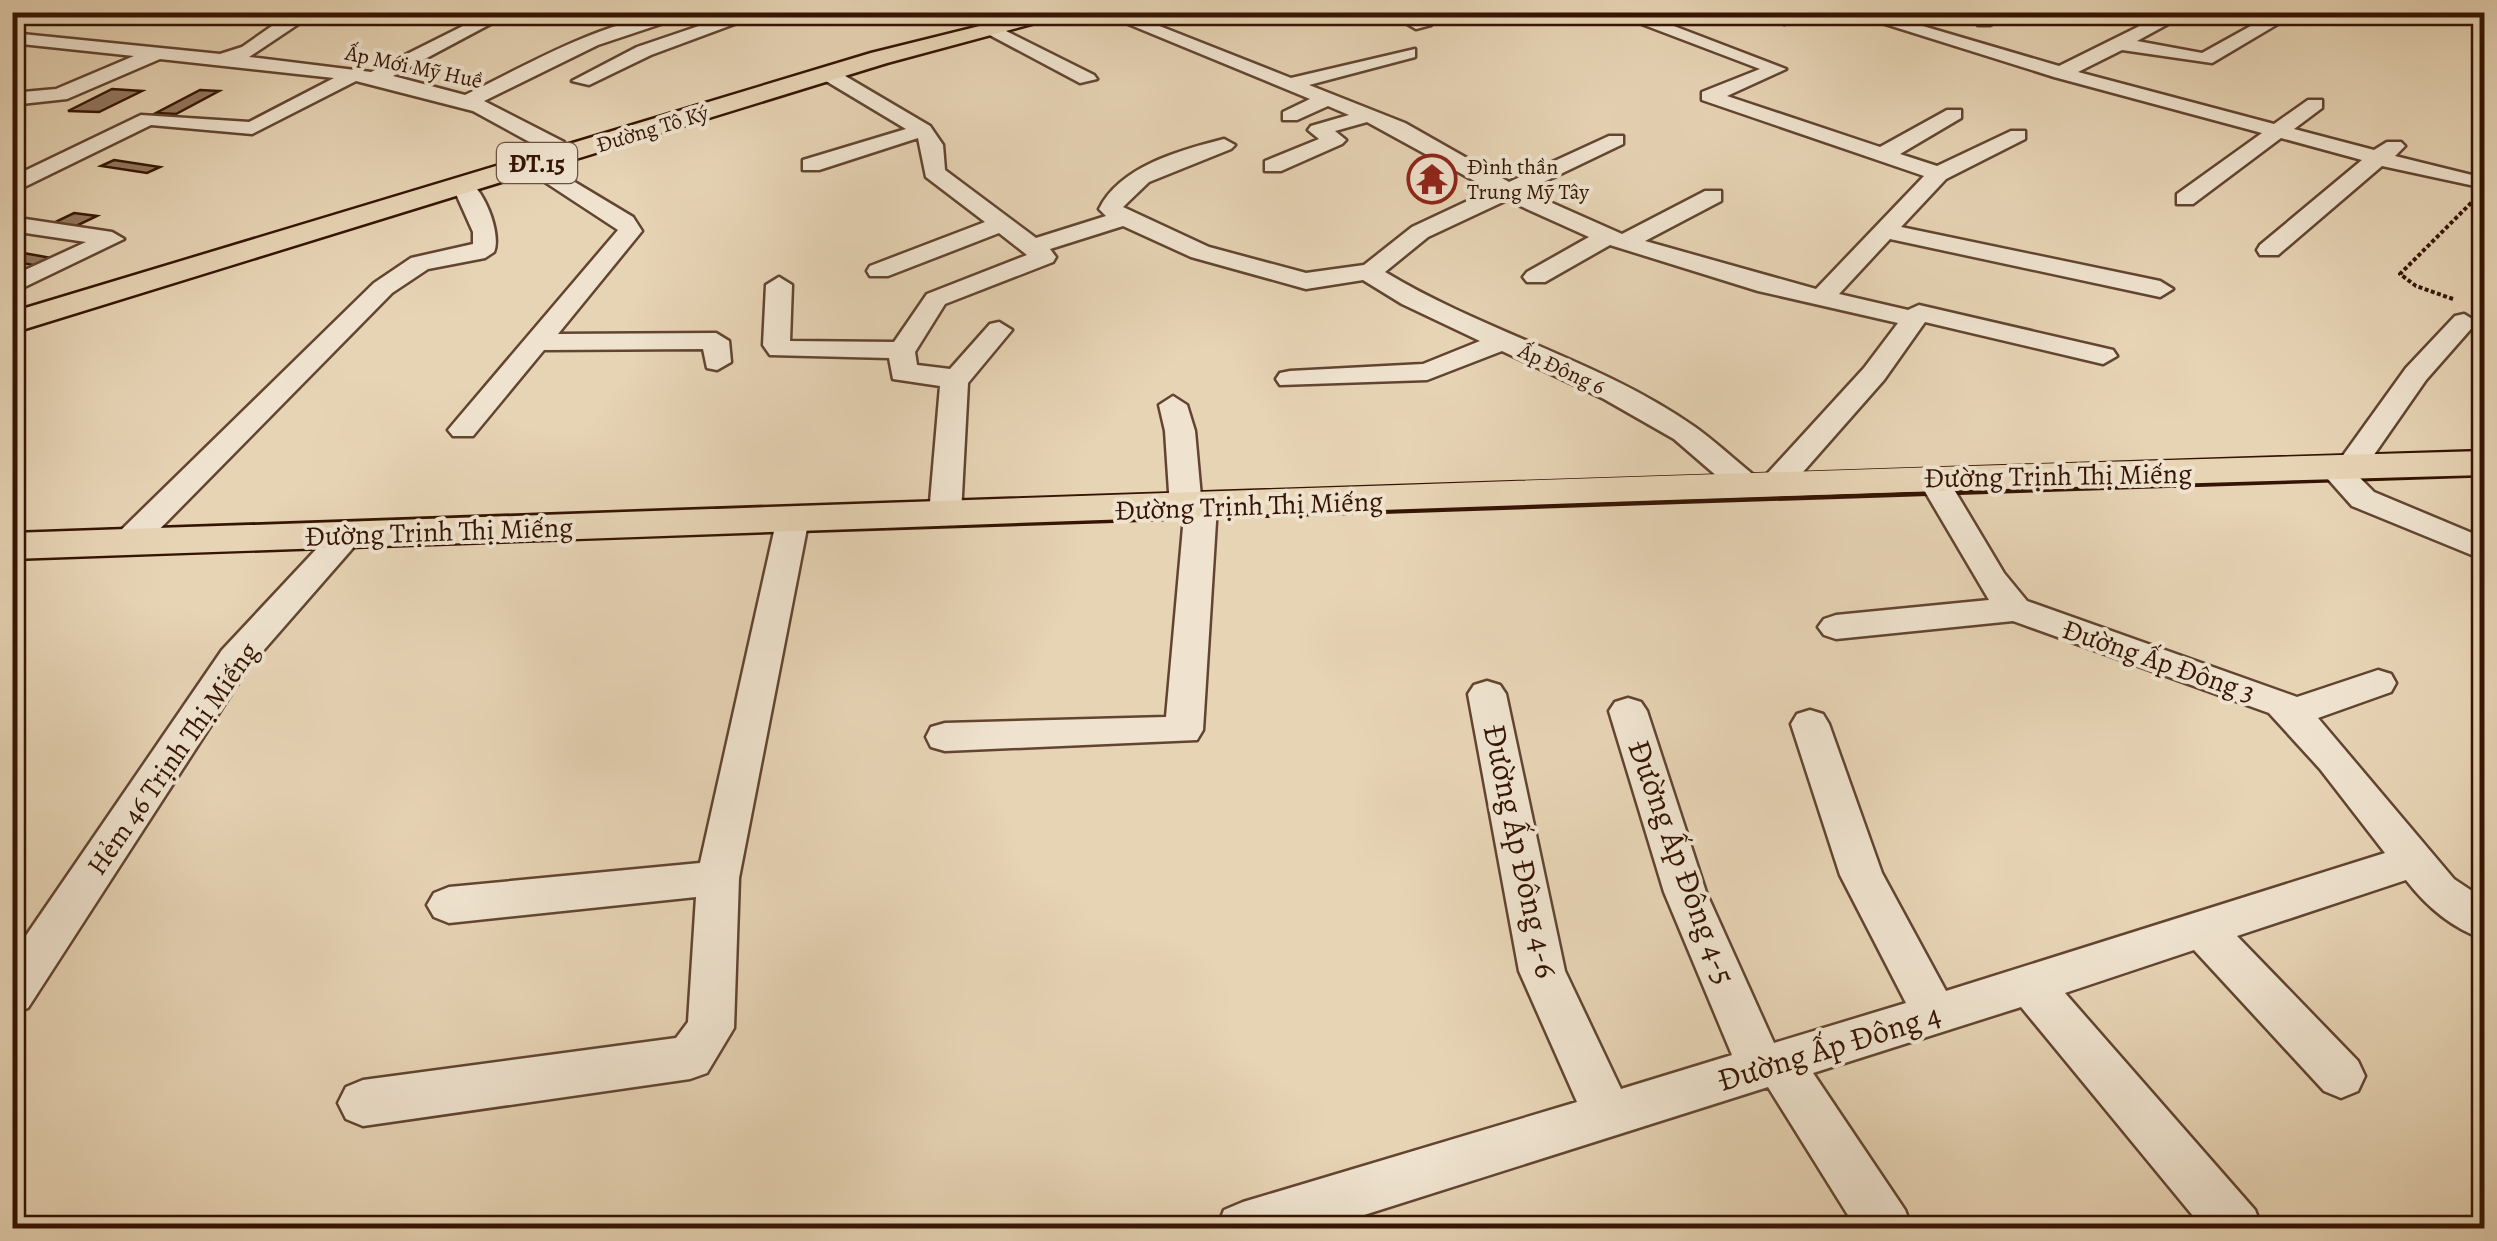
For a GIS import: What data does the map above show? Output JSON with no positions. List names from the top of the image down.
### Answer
{
  "streets": {
    "main road": ["Đường Tô Ký", "ĐT.15", "Đường Trịnh Thị Miếng"],
    "street": [
      "Ấp Mới Mỹ Huề",
      "Ấp Đông 6",
      "Đường Ấp Đông 3",
      "Hẻm 46 Trịnh Thị Miếng",
      "Đường Ấp Đông 4-6",
      "Đường Ấp Đông 4-5",
      "Đường Ấp Đông 4"
    ]
  },
  "crossings": [
    ["Ấp Mới Mỹ Huề", "Đường Tô Ký"],
    ["Ấp Đông 6", "Đường Trịnh Thị Miếng"],
    ["Đường Trịnh Thị Miếng", "Hẻm 46 Trịnh Thị Miếng"],
    ["Đường Ấp Đông 3", "Đường Ấp Đông 4"],
    ["Đường Ấp Đông 4-6", "Đường Ấp Đông 4"],
    ["Đường Ấp Đông 4-5", "Đường Ấp Đông 4"]
  ],
  "places": {
    "temple": ["Đình thần Trung Mỹ Tây"]
  }
}
